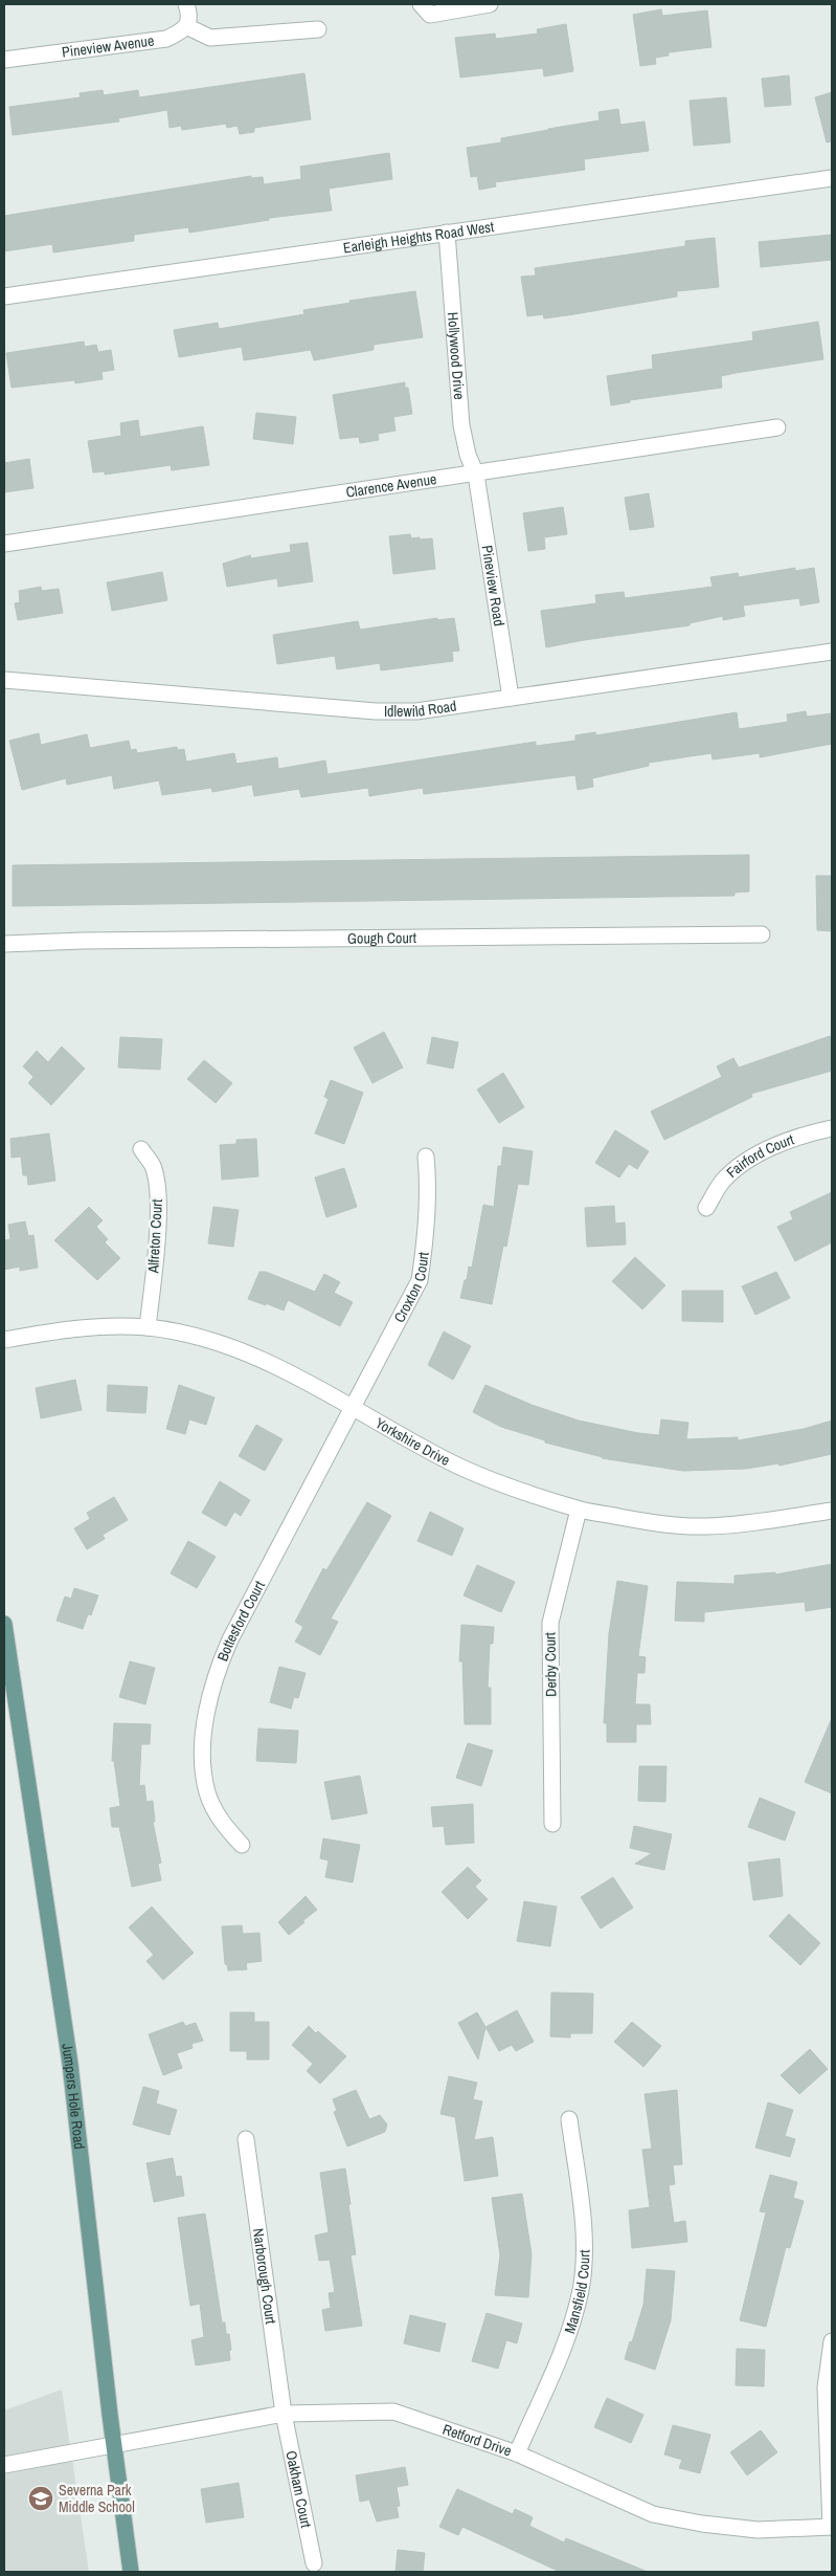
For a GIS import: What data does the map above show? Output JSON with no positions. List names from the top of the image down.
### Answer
{
  "streets": {
    "main road": ["Jumpers Hole Road"],
    "street": [
      "Pineview Avenue",
      "Earleigh Heights Road West",
      "Hollywood Drive",
      "Clarence Avenue",
      "Pineview Road",
      "Idlewild Road",
      "Gough Court",
      "Fairford Court",
      "Alfreton Court",
      "Croxton Court",
      "Yorkshire Drive",
      "Bottesford Court",
      "Derby Court",
      "Narborough Court",
      "Mansfield Court",
      "Retford Drive",
      "Oakham Court"
    ]
  },
  "crossings": [
    ["Earleigh Heights Road West", "Hollywood Drive"],
    ["Hollywood Drive", "Clarence Avenue"],
    ["Hollywood Drive", "Pineview Road"],
    ["Clarence Avenue", "Pineview Road"],
    ["Pineview Road", "Idlewild Road"],
    ["Alfreton Court", "Yorkshire Drive"],
    ["Croxton Court", "Yorkshire Drive"],
    ["Croxton Court", "Bottesford Court"],
    ["Yorkshire Drive", "Bottesford Court"],
    ["Yorkshire Drive", "Derby Court"],
    ["Jumpers Hole Road", "Retford Drive"],
    ["Narborough Court", "Retford Drive"],
    ["Narborough Court", "Oakham Court"],
    ["Mansfield Court", "Retford Drive"],
    ["Retford Drive", "Oakham Court"]
  ],
  "places": {
    "school or university": ["Severna Park Middle School"]
  }
}
